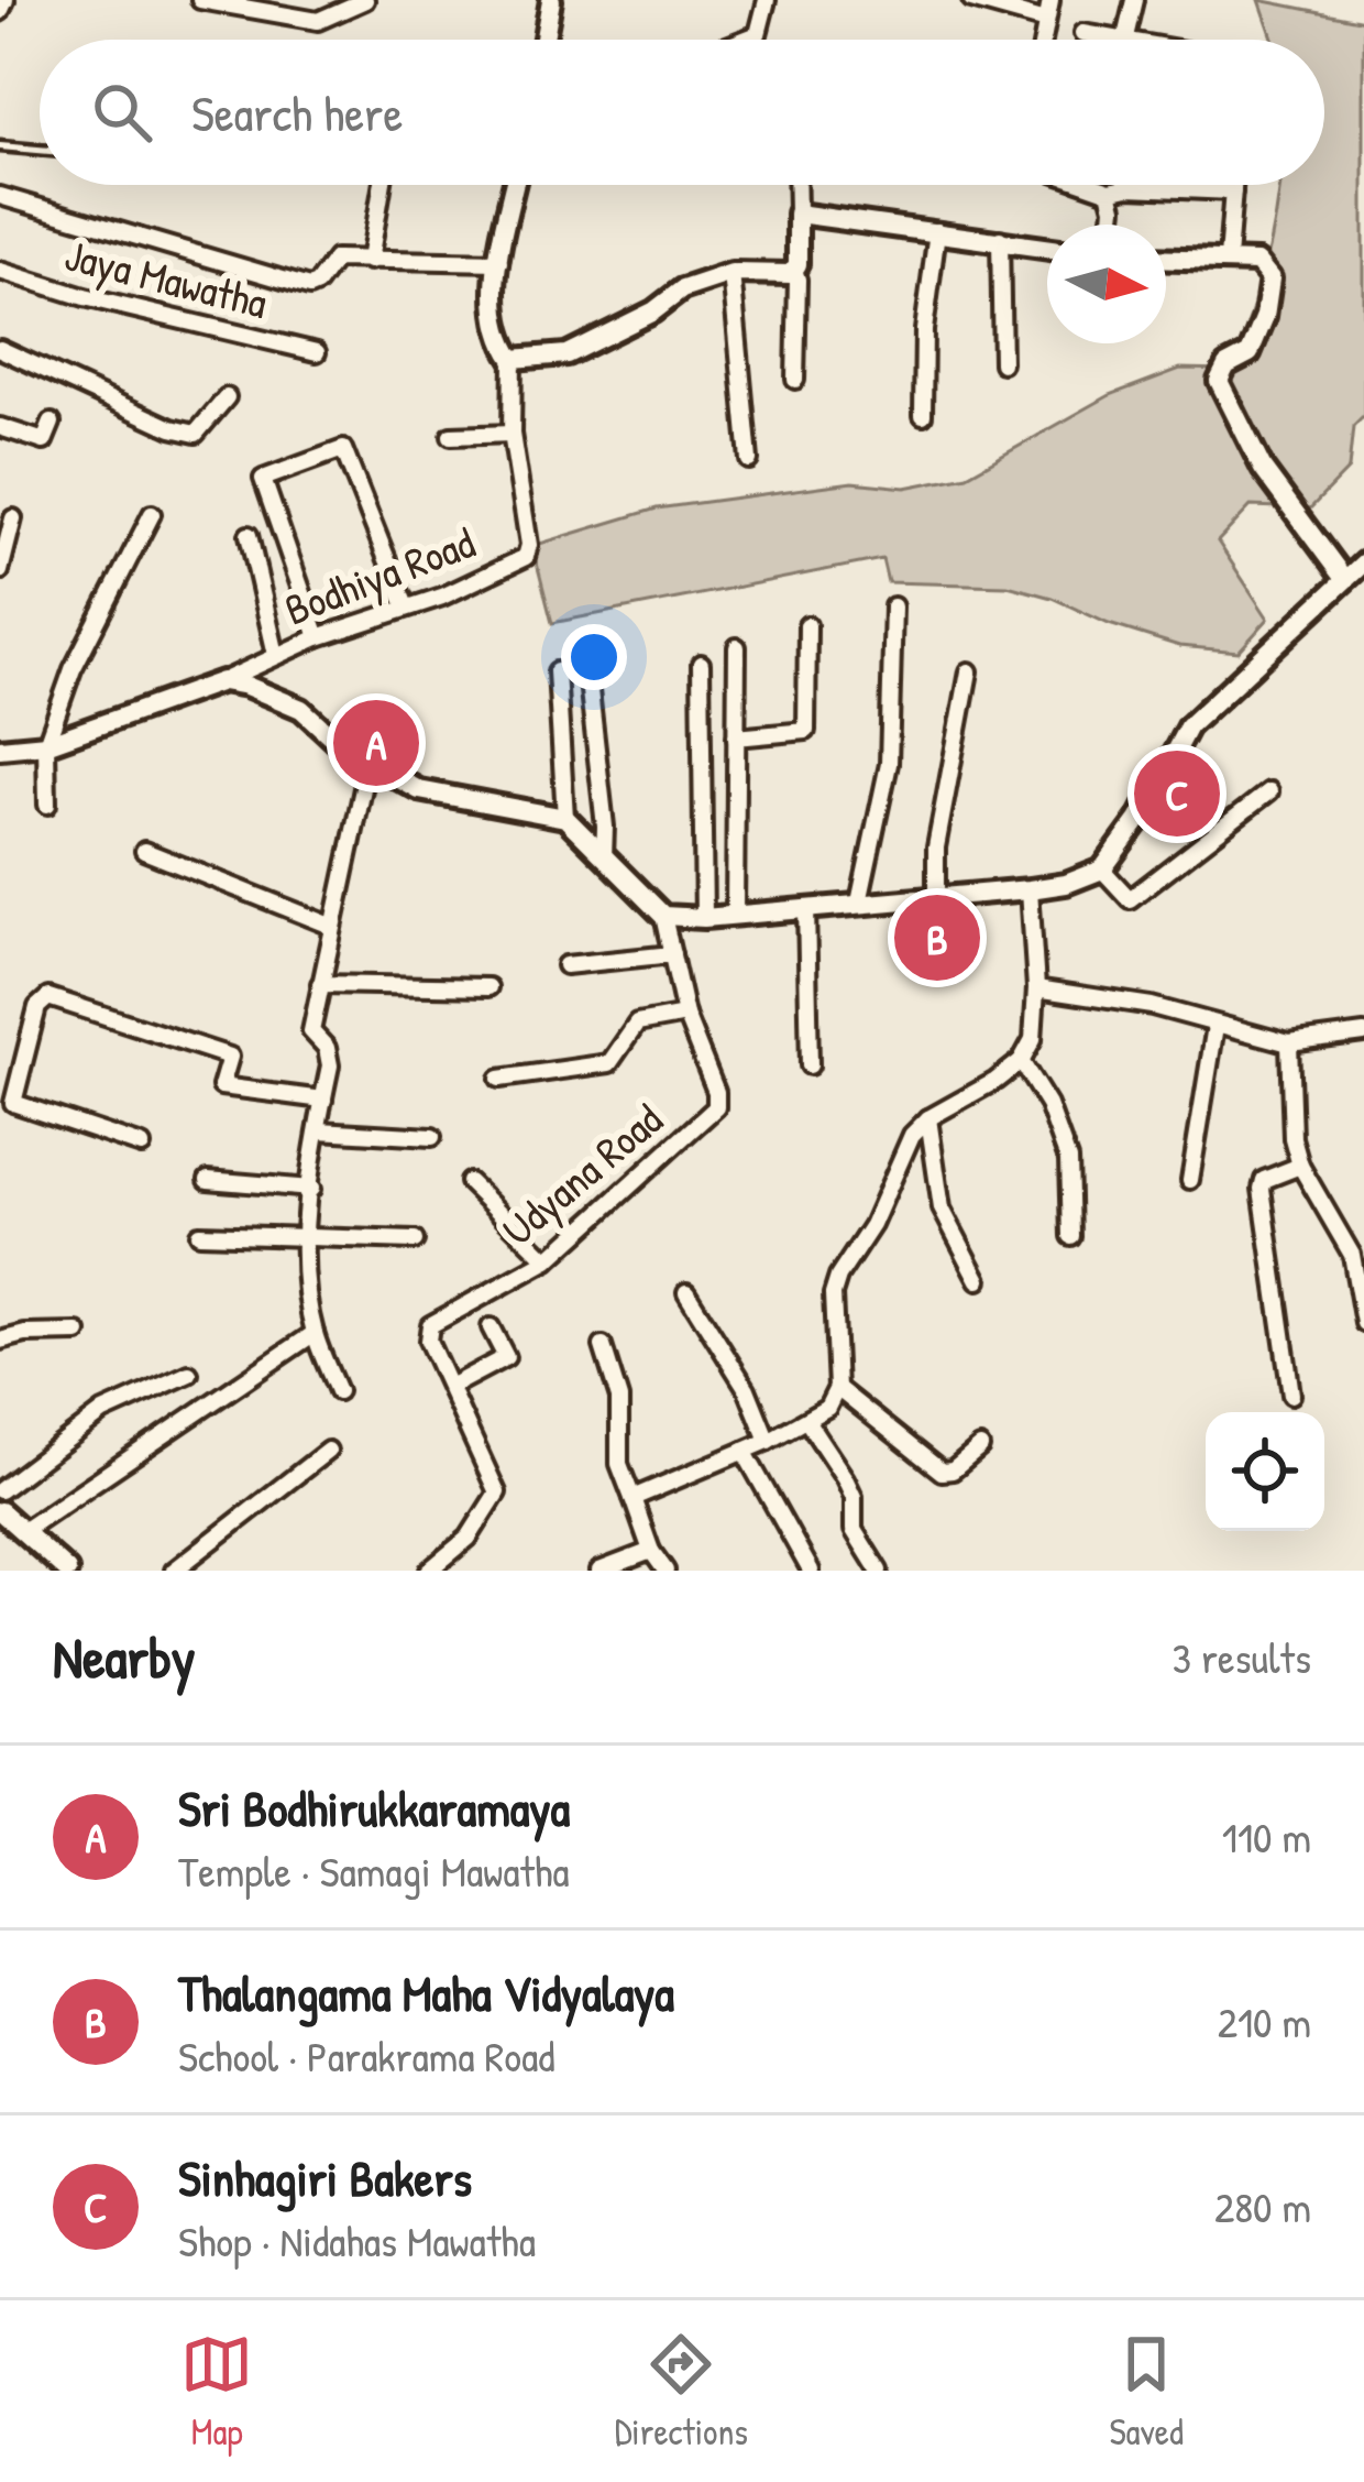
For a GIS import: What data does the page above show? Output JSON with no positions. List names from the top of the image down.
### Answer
{
  "streets": {
    "street": ["Jaya Mawatha", "Bodhiya Road", "Udyana Road"]
  },
  "north": "right",
  "page": {
    "search": "Search here",
    "pins": ["A", "C", "B"],
    "heading": ["Nearby", "3 results"],
    "list": [
      {
        "mark": "A",
        "name": "Sri Bodhirukkaramaya",
        "note": "Temple · Samagi Mawatha",
        "value": "110 m"
      },
      {
        "mark": "B",
        "name": "Thalangama Maha Vidyalaya",
        "note": "School · Parakrama Road",
        "value": "210 m"
      },
      {
        "mark": "C",
        "name": "Sinhagiri Bakers",
        "note": "Shop · Nidahas Mawatha",
        "value": "280 m"
      }
    ],
    "nav": ["Map", "Directions", "Saved"]
  }
}
